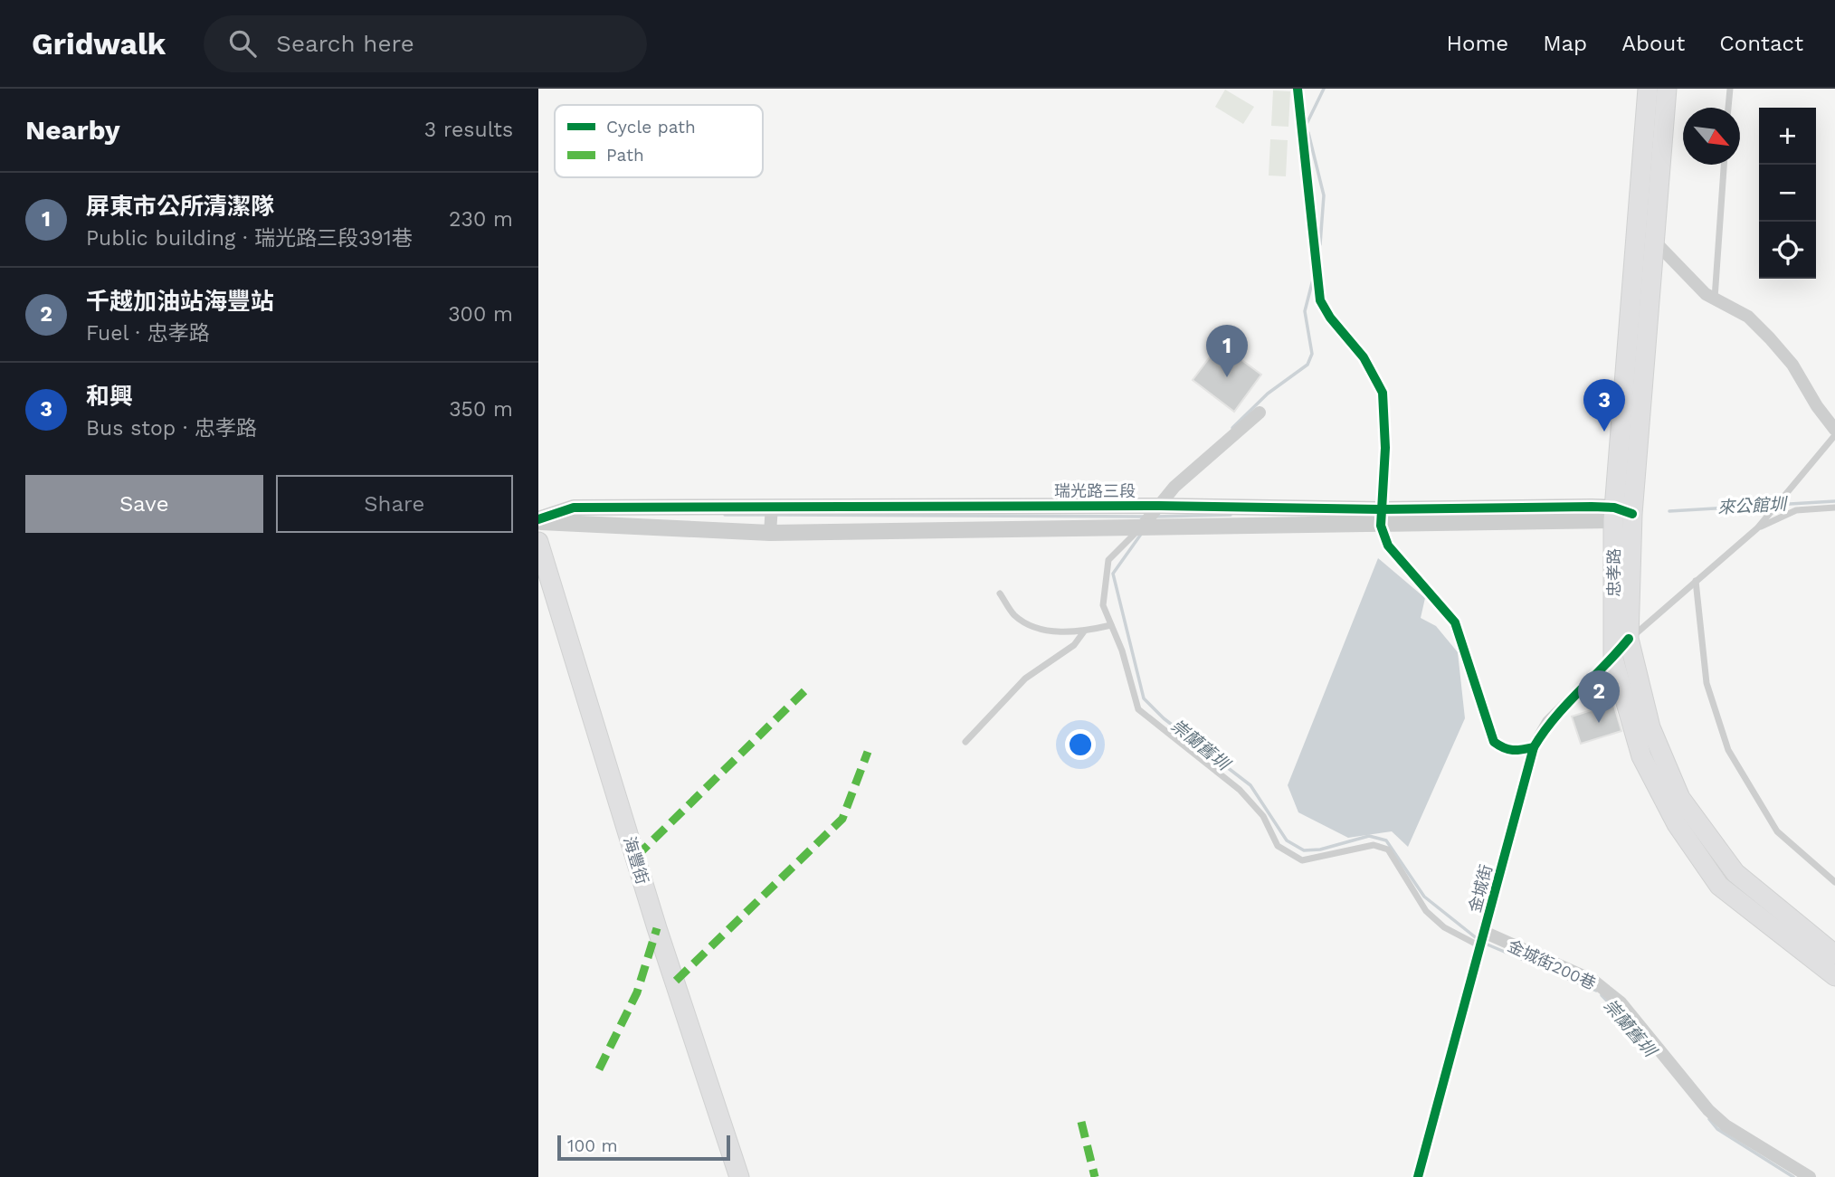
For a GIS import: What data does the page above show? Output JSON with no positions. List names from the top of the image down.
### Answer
{
  "streets": {
    "main road": ["忠孝路", "海豐街"],
    "street": ["瑞光路三段", "金城街", "金城街200巷"]
  },
  "crossings": [
    ["瑞光路三段", "忠孝路"],
    ["忠孝路", "金城街"],
    ["金城街", "金城街200巷"]
  ],
  "water": ["來公館圳", "崇蘭舊圳"],
  "legend": ["Cycle path", "Path"],
  "scale_bar": "100 m",
  "north": "bottom right",
  "page": {
    "header": "Gridwalk",
    "search": "Search here",
    "nav": [
      "Home",
      "Map",
      "About",
      "Contact"
    ],
    "heading": ["Nearby", "3 results"],
    "map_buttons": ["+", "−"],
    "list": [
      {
        "mark": "1",
        "name": "屏東市公所清潔隊",
        "note": "Public building · 瑞光路三段391巷",
        "value": "230 m"
      },
      {
        "mark": "2",
        "name": "千越加油站海豐站",
        "note": "Fuel · 忠孝路",
        "value": "300 m"
      },
      {
        "mark": "3",
        "name": "和興",
        "note": "Bus stop · 忠孝路",
        "value": "350 m"
      }
    ],
    "pins": ["1", "3", "2"],
    "buttons": ["Save", "Share"],
    "scale": "100 m"
  }
}
